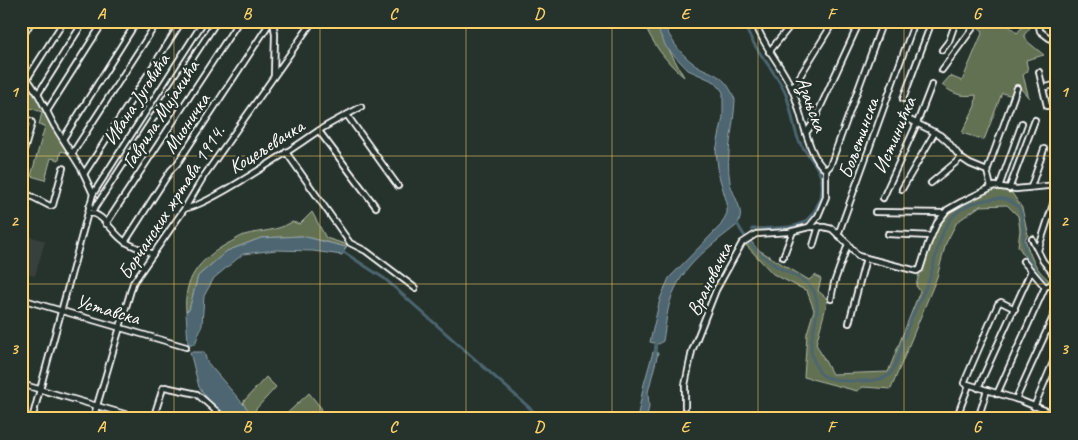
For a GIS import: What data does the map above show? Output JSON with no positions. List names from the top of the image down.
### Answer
{
  "streets": {
    "street": [
      "Ивана Југовића",
      "Азањска",
      "Гаврила Мијакића",
      "Мионичка",
      "Истинићка",
      "Бољетинска",
      "Коцељевачка",
      "Борчанских жртава 1914.",
      "Врановачка",
      "Уставска"
    ]
  },
  "crossings": [
    ["Коцељевачка", "Борчанских жртава 1914."],
    ["Борчанских жртава 1914.", "Уставска"]
  ],
  "grid": {
    "columns": [
      "A",
      "B",
      "C",
      "D",
      "E",
      "F",
      "G"
    ],
    "rows": ["1", "2", "3"]
  }
}
